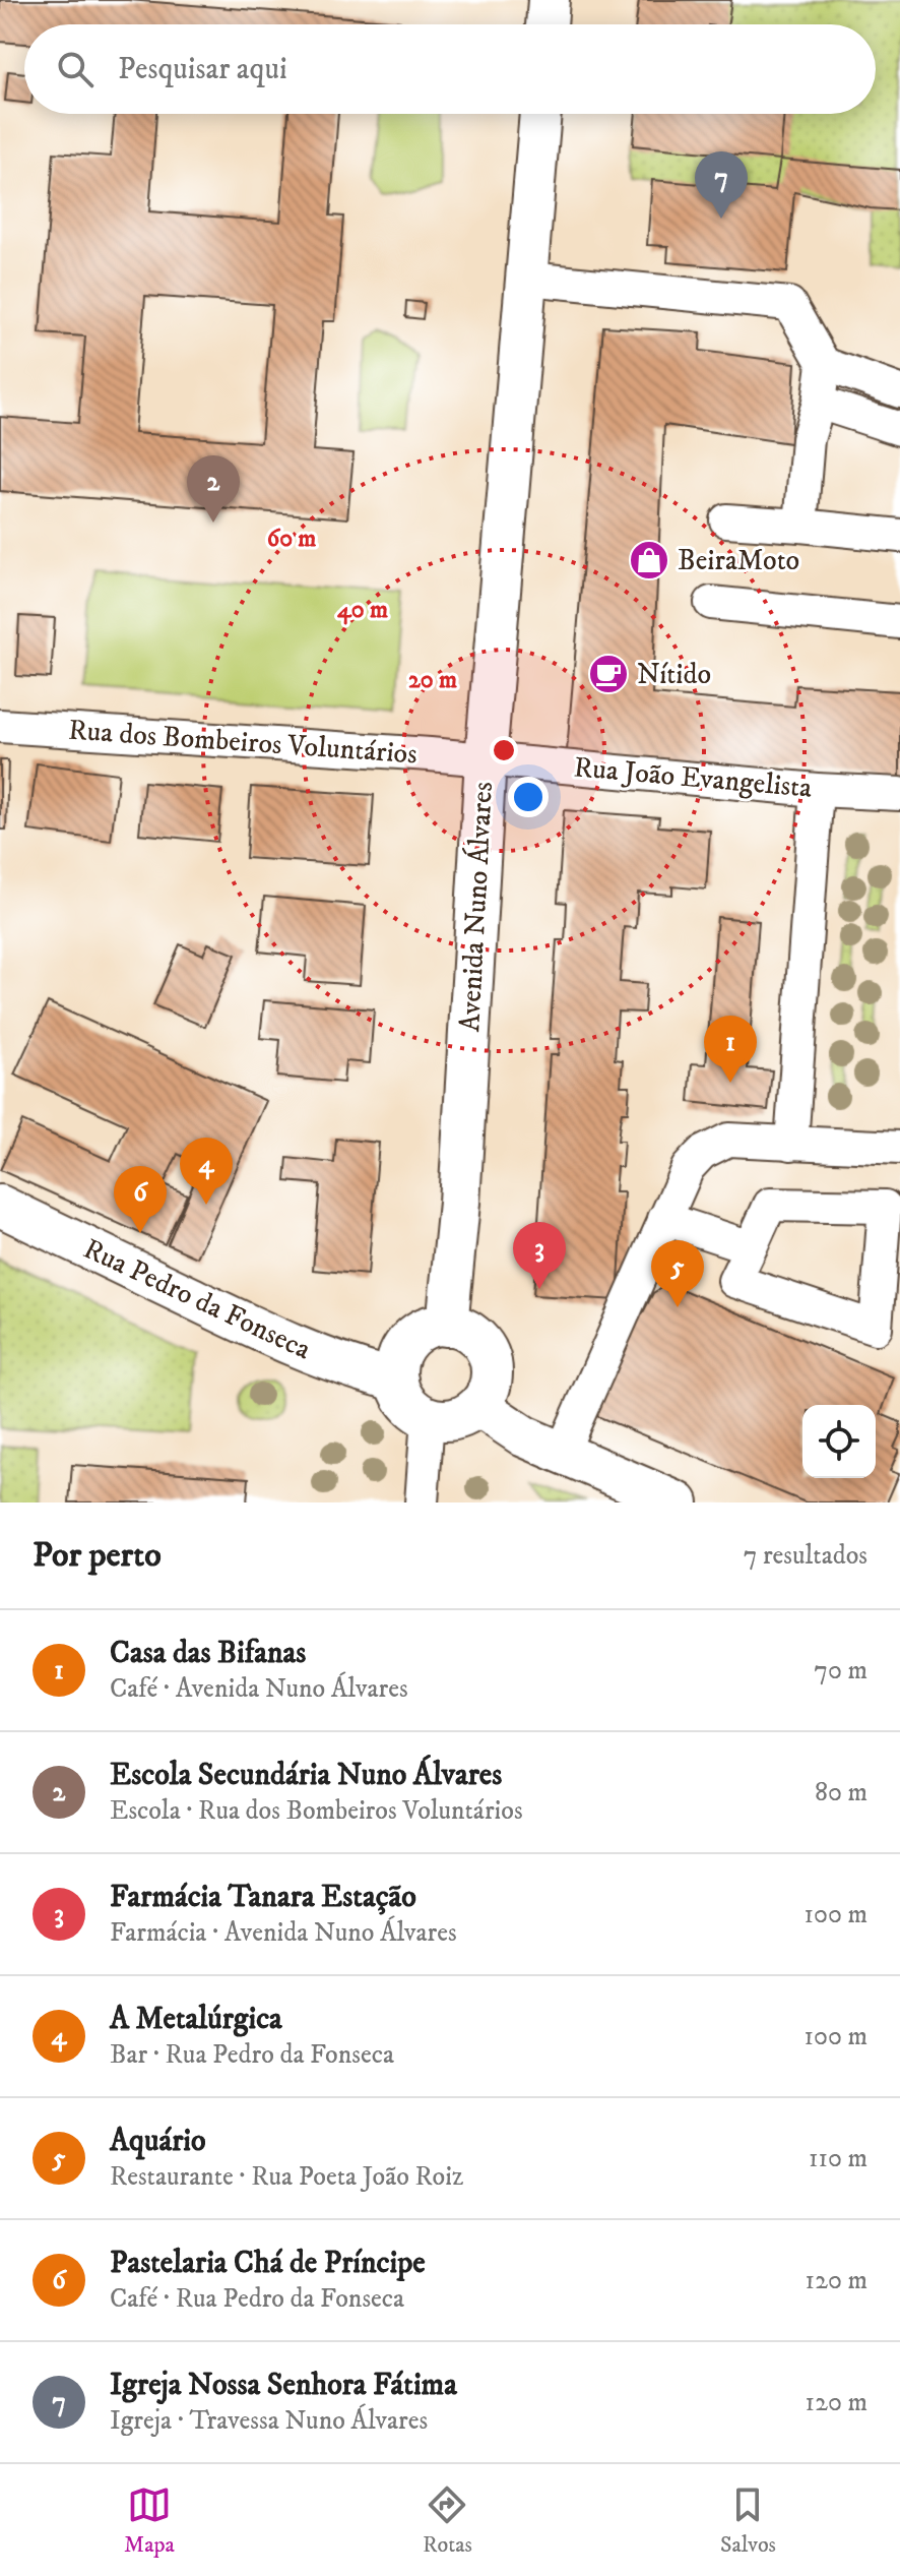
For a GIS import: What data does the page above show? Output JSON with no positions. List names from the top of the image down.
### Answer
{
  "streets": {
    "main road": ["Avenida Nuno Álvares", "Rua Pedro da Fonseca"],
    "street": ["Rua dos Bombeiros Voluntários", "Rua João Evangelista"]
  },
  "crossings": [
    ["Rua dos Bombeiros Voluntários", "Rua João Evangelista"],
    ["Rua dos Bombeiros Voluntários", "Avenida Nuno Álvares"],
    ["Rua João Evangelista", "Avenida Nuno Álvares"],
    ["Avenida Nuno Álvares", "Rua Pedro da Fonseca"]
  ],
  "places": {
    "shop": ["BeiraMoto"],
    "cafe": ["Nítido"]
  },
  "page": {
    "search": "Pesquisar aqui",
    "pins": [
      "7",
      "2",
      "1",
      "4",
      "6",
      "3",
      "5"
    ],
    "heading": ["Por perto", "7 resultados"],
    "list": [
      {
        "mark": "1",
        "name": "Casa das Bifanas",
        "note": "Café · Avenida Nuno Álvares",
        "value": "70 m"
      },
      {
        "mark": "2",
        "name": "Escola Secundária Nuno Álvares",
        "note": "Escola · Rua dos Bombeiros Voluntários",
        "value": "80 m"
      },
      {
        "mark": "3",
        "name": "Farmácia Tanara Estação",
        "note": "Farmácia · Avenida Nuno Álvares",
        "value": "100 m"
      },
      {
        "mark": "4",
        "name": "A Metalúrgica",
        "note": "Bar · Rua Pedro da Fonseca",
        "value": "100 m"
      },
      {
        "mark": "5",
        "name": "Aquário",
        "note": "Restaurante · Rua Poeta João Roiz",
        "value": "110 m"
      },
      {
        "mark": "6",
        "name": "Pastelaria Chá de Príncipe",
        "note": "Café · Rua Pedro da Fonseca",
        "value": "120 m"
      },
      {
        "mark": "7",
        "name": "Igreja Nossa Senhora Fátima",
        "note": "Igreja · Travessa Nuno Álvares",
        "value": "120 m"
      }
    ],
    "nav": ["Mapa", "Rotas", "Salvos"]
  },
  "rings": ["60 m", "40 m", "20 m"]
}
